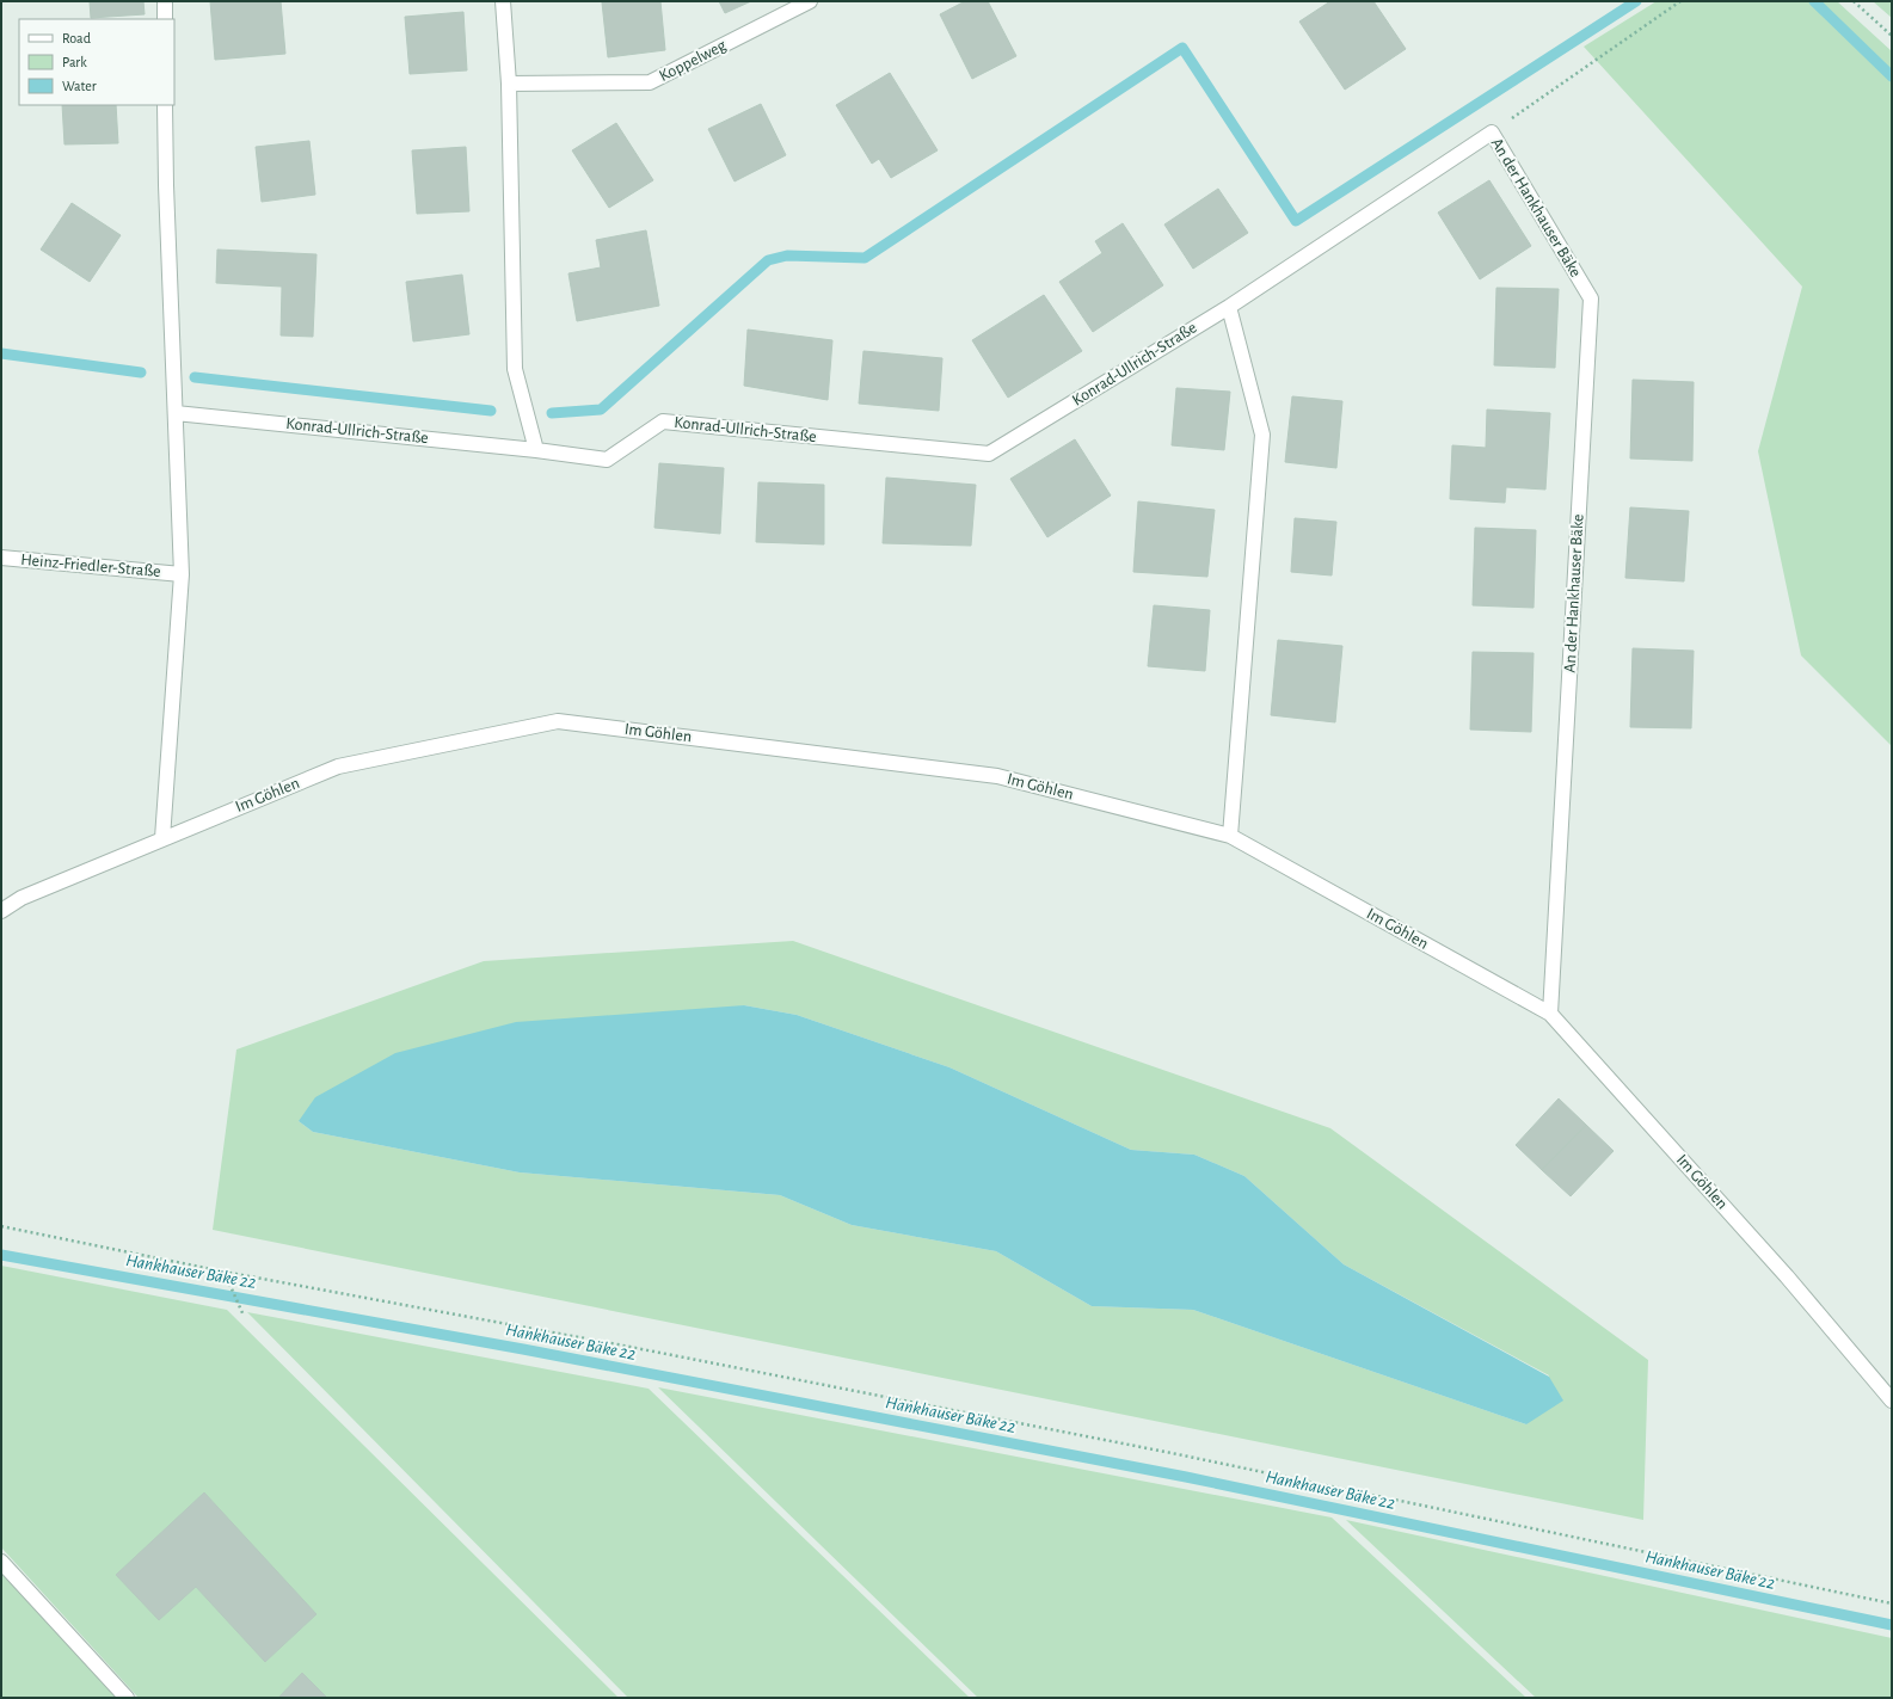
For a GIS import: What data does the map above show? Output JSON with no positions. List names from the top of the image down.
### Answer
{
  "streets": {
    "street": [
      "Koppelweg",
      "An der Hankhauser Bäke",
      "Konrad-Ullrich-Straße",
      "Heinz-Friedler-Straße",
      "Im Göhlen"
    ]
  },
  "crossings": [
    ["An der Hankhauser Bäke", "Konrad-Ullrich-Straße"],
    ["An der Hankhauser Bäke", "Im Göhlen"]
  ],
  "water": ["Hankhauser Bäke 22"],
  "legend": ["Road", "Park", "Water"]
}
